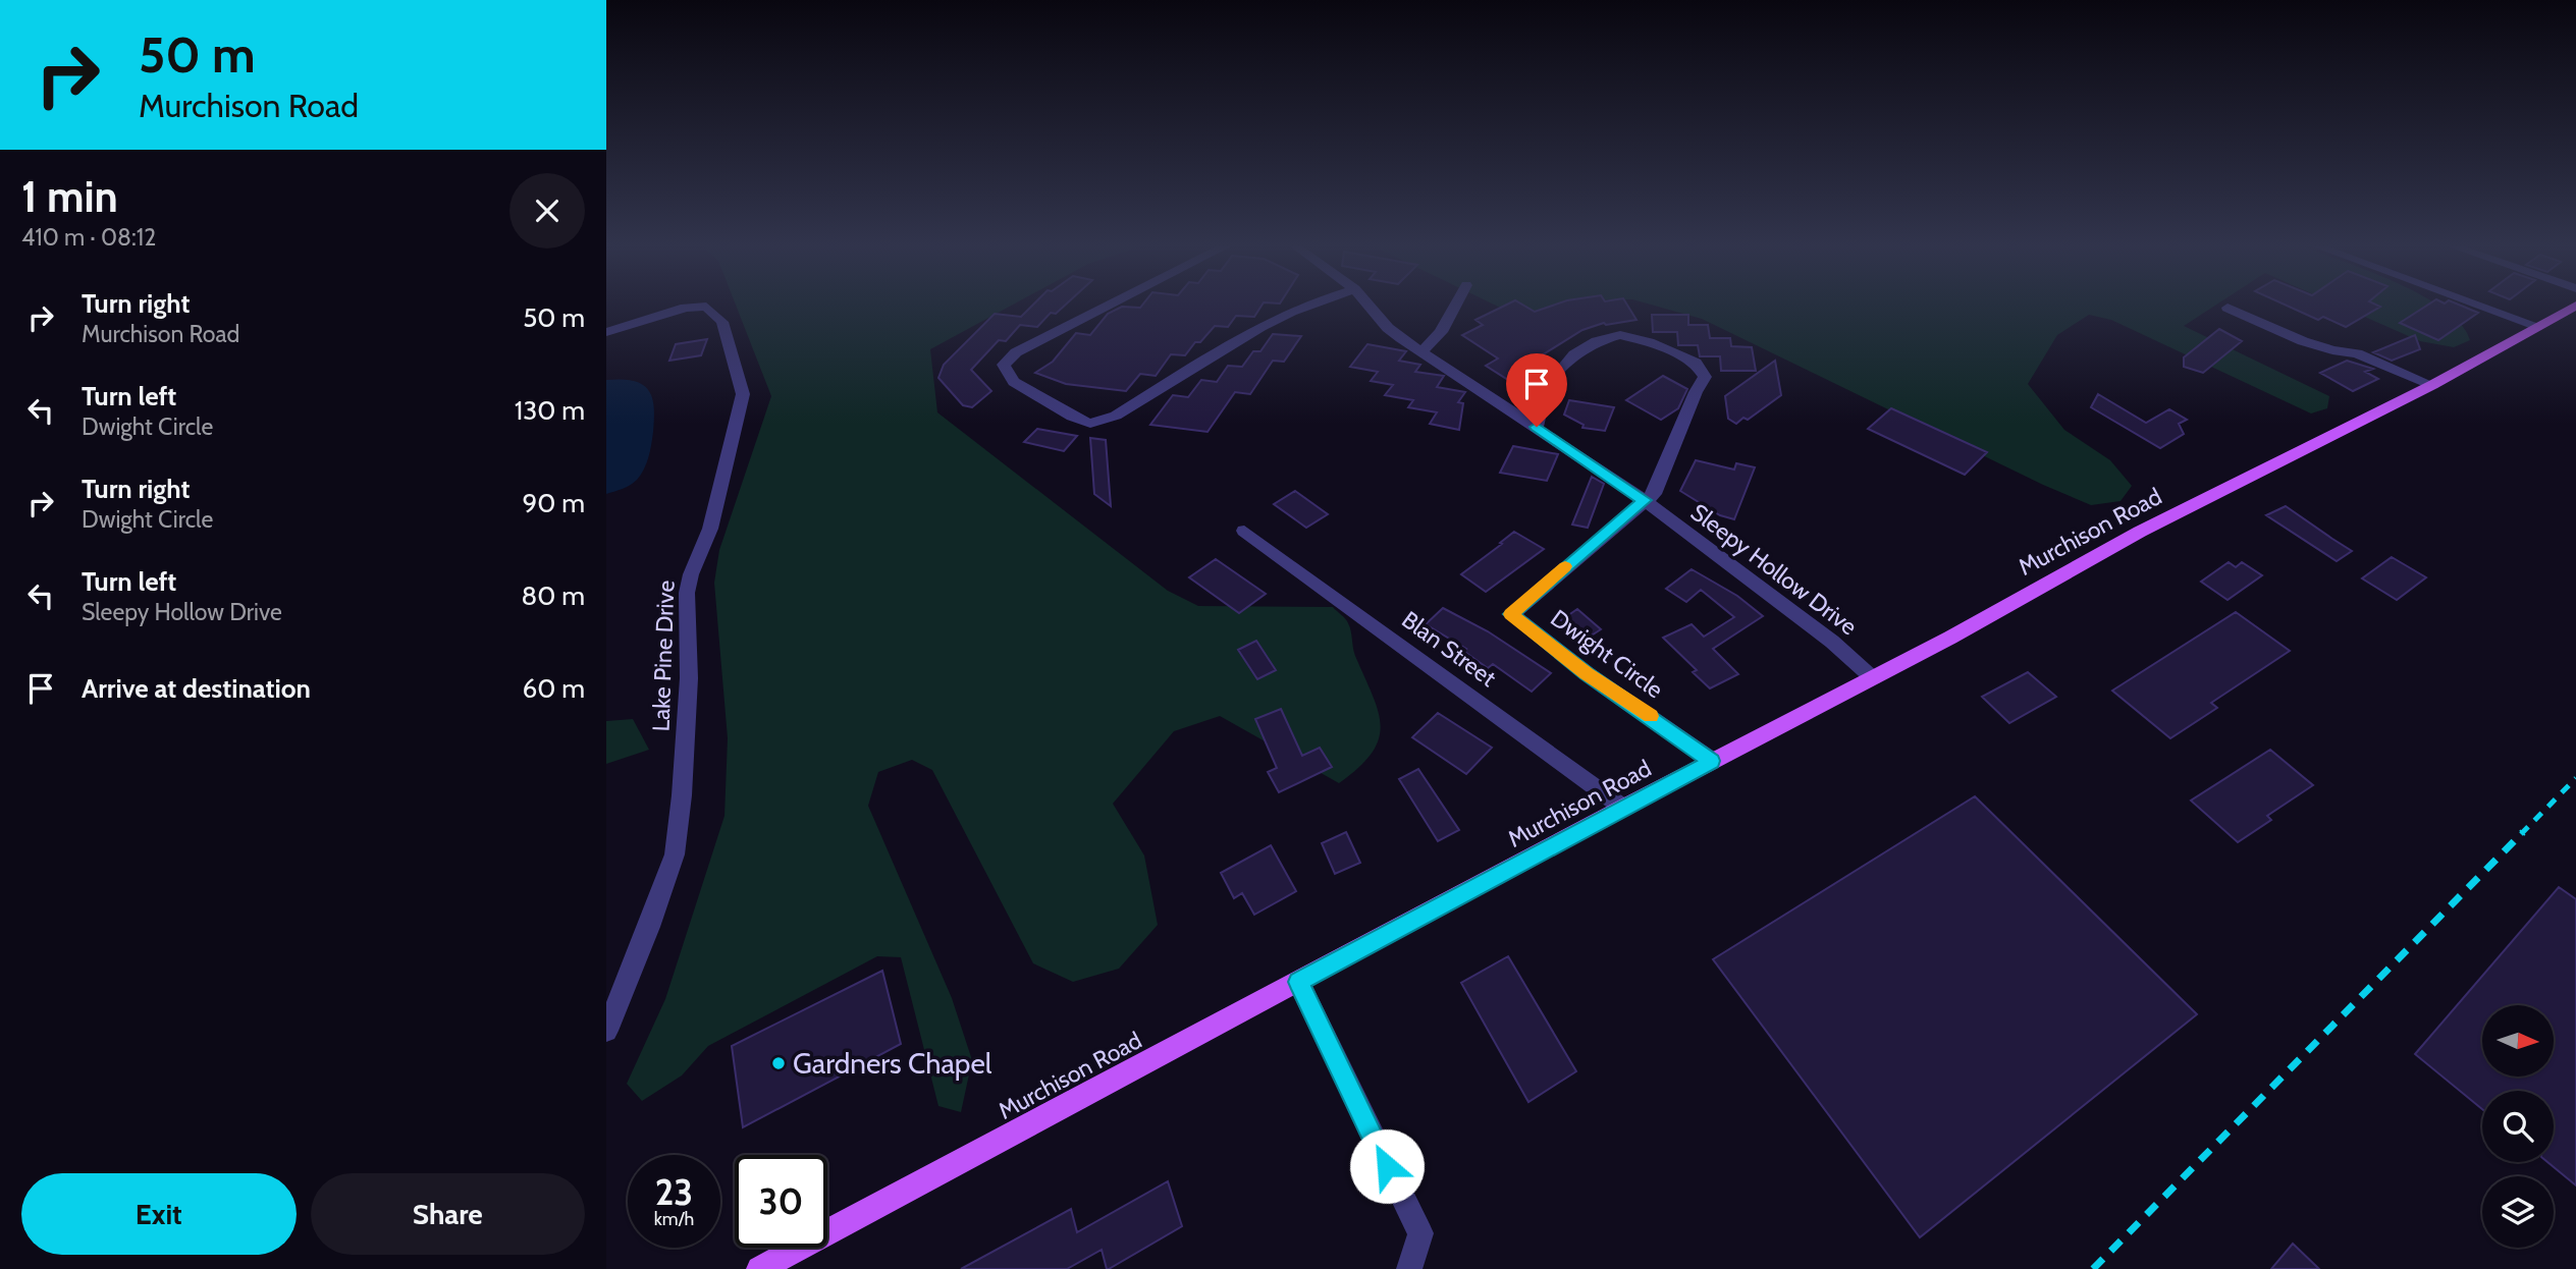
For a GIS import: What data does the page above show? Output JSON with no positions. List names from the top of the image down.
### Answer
{
  "streets": {
    "main road": ["Murchison Road"],
    "street": [
      "Sleepy Hollow Drive",
      "Blan Street",
      "Dwight Circle",
      "Lake Pine Drive"
    ]
  },
  "crossings": [
    ["Murchison Road", "Sleepy Hollow Drive"],
    ["Murchison Road", "Blan Street"],
    ["Murchison Road", "Dwight Circle"],
    ["Sleepy Hollow Drive", "Dwight Circle"]
  ],
  "places": ["Gardners Chapel"],
  "north": "right",
  "page": {
    "turn": ["50 m", "Murchison Road"],
    "heading": ["1 min", "410 m · 08:12"],
    "list": [
      {
        "name": "Turn right",
        "note": "Murchison Road",
        "value": "50 m"
      },
      {
        "name": "Turn left",
        "note": "Dwight Circle",
        "value": "130 m"
      },
      {
        "name": "Turn right",
        "note": "Dwight Circle",
        "value": "90 m"
      },
      {
        "name": "Turn left",
        "note": "Sleepy Hollow Drive",
        "value": "80 m"
      },
      {
        "name": "Arrive at destination",
        "value": "60 m"
      }
    ],
    "speed": "23 km/h",
    "limit": "30",
    "buttons": ["Exit", "Share"]
  }
}
